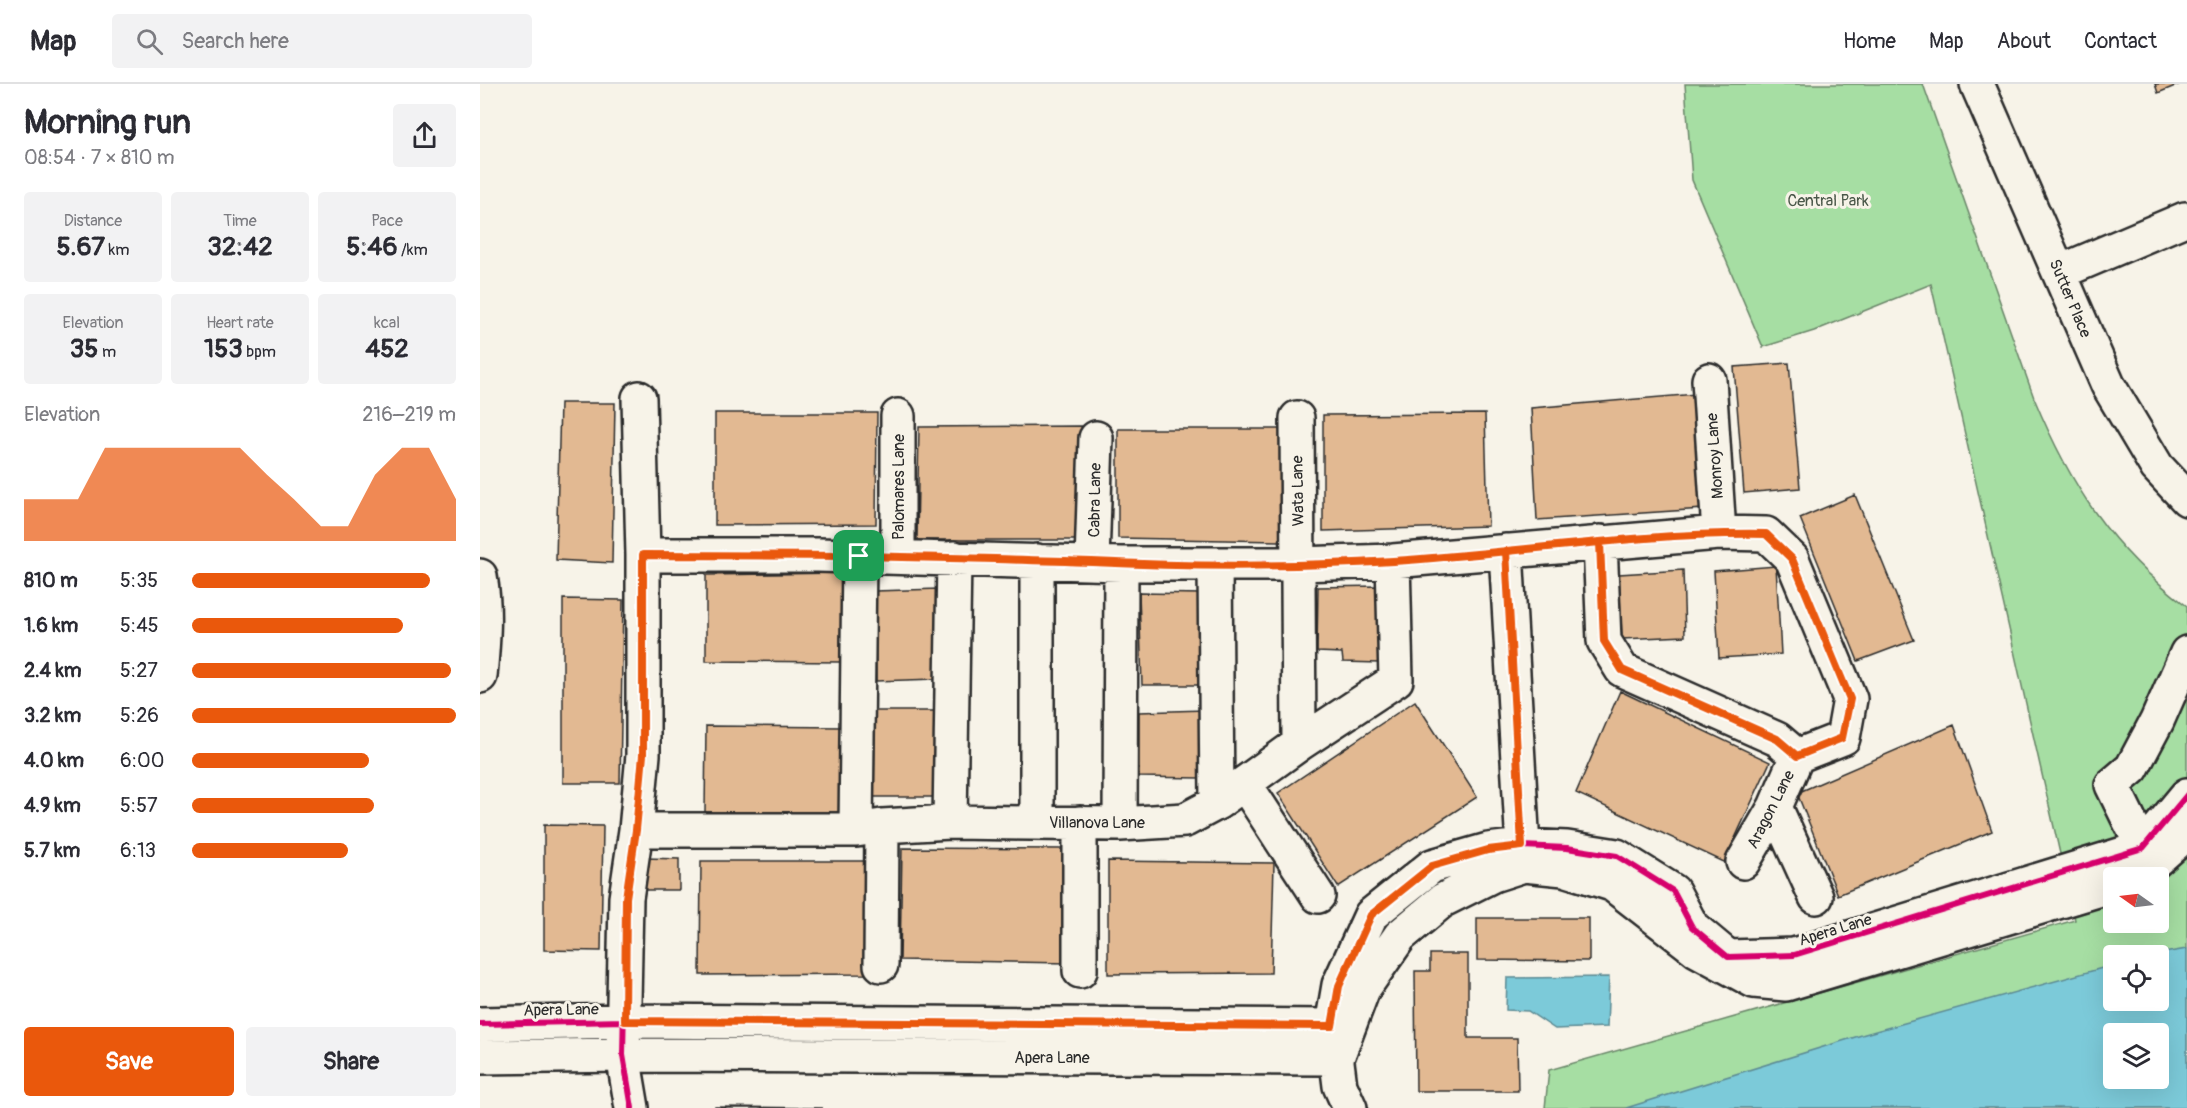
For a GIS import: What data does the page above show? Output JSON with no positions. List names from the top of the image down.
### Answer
{
  "streets": {
    "street": [
      "Sutter Place",
      "Monroy Lane",
      "Palomares Lane",
      "Wata Lane",
      "Cabra Lane",
      "Aragon Lane",
      "Villanova Lane",
      "Apera Lane"
    ]
  },
  "crossings": [
    ["Monroy Lane", "Palomares Lane"],
    ["Monroy Lane", "Aragon Lane"],
    ["Palomares Lane", "Wata Lane"],
    ["Palomares Lane", "Cabra Lane"],
    ["Palomares Lane", "Aragon Lane"],
    ["Palomares Lane", "Villanova Lane"],
    ["Wata Lane", "Villanova Lane"],
    ["Cabra Lane", "Villanova Lane"]
  ],
  "parks": ["Central Park"],
  "north": "left",
  "page": {
    "header": "Map",
    "search": "Search here",
    "nav": [
      "Home",
      "Map",
      "About",
      "Contact"
    ],
    "heading": ["Morning run", "08:54 · 7 × 810 m"],
    "stats": [
      ["Distance", "5.67 km"],
      ["Time", "32:42"],
      ["Pace", "5:46 /km"],
      ["Elevation", "35 m"],
      ["Heart rate", "153 bpm"],
      ["kcal", "452"]
    ],
    "chart": ["Elevation", "216–219 m"],
    "list": [
      {
        "name": "810 m",
        "note": "5:35"
      },
      {
        "name": "1.6 km",
        "note": "5:45"
      },
      {
        "name": "2.4 km",
        "note": "5:27"
      },
      {
        "name": "3.2 km",
        "note": "5:26"
      },
      {
        "name": "4.0 km",
        "note": "6:00"
      },
      {
        "name": "4.9 km",
        "note": "5:57"
      },
      {
        "name": "5.7 km",
        "note": "6:13"
      }
    ],
    "buttons": ["Save", "Share"]
  }
}
